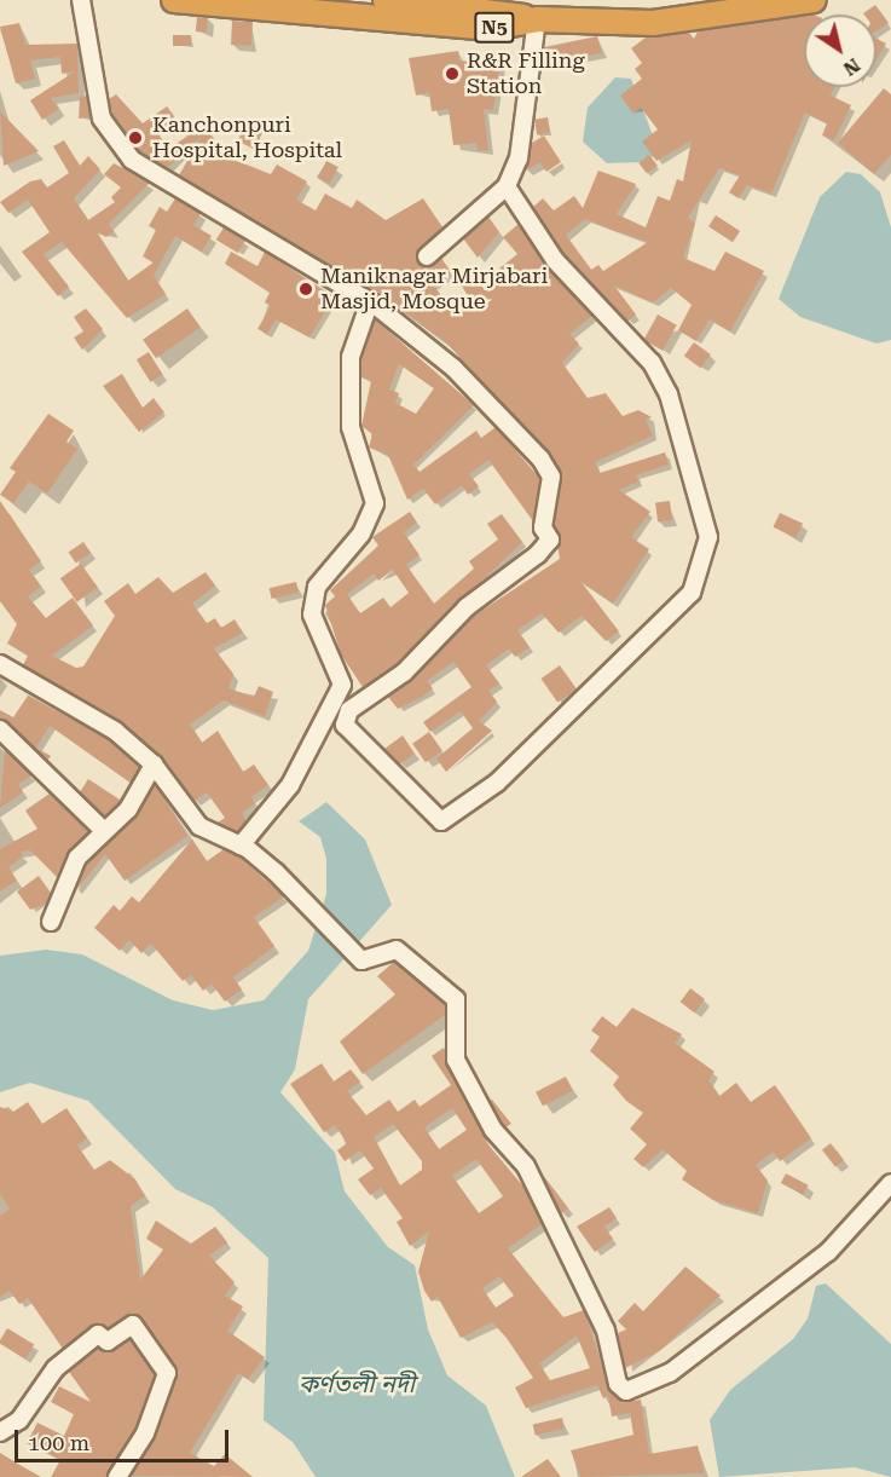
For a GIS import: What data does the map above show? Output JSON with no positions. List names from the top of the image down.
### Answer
{
  "streets": {
    "highway": ["N5"]
  },
  "water": ["কর্ণতলী নদী"],
  "places": ["R&R Filling Station", "Kanchonpuri Hospital, Hospital", "Maniknagar Mirjabari Masjid, Mosque"],
  "scale_bar": "100 m",
  "north": "bottom right"
}
